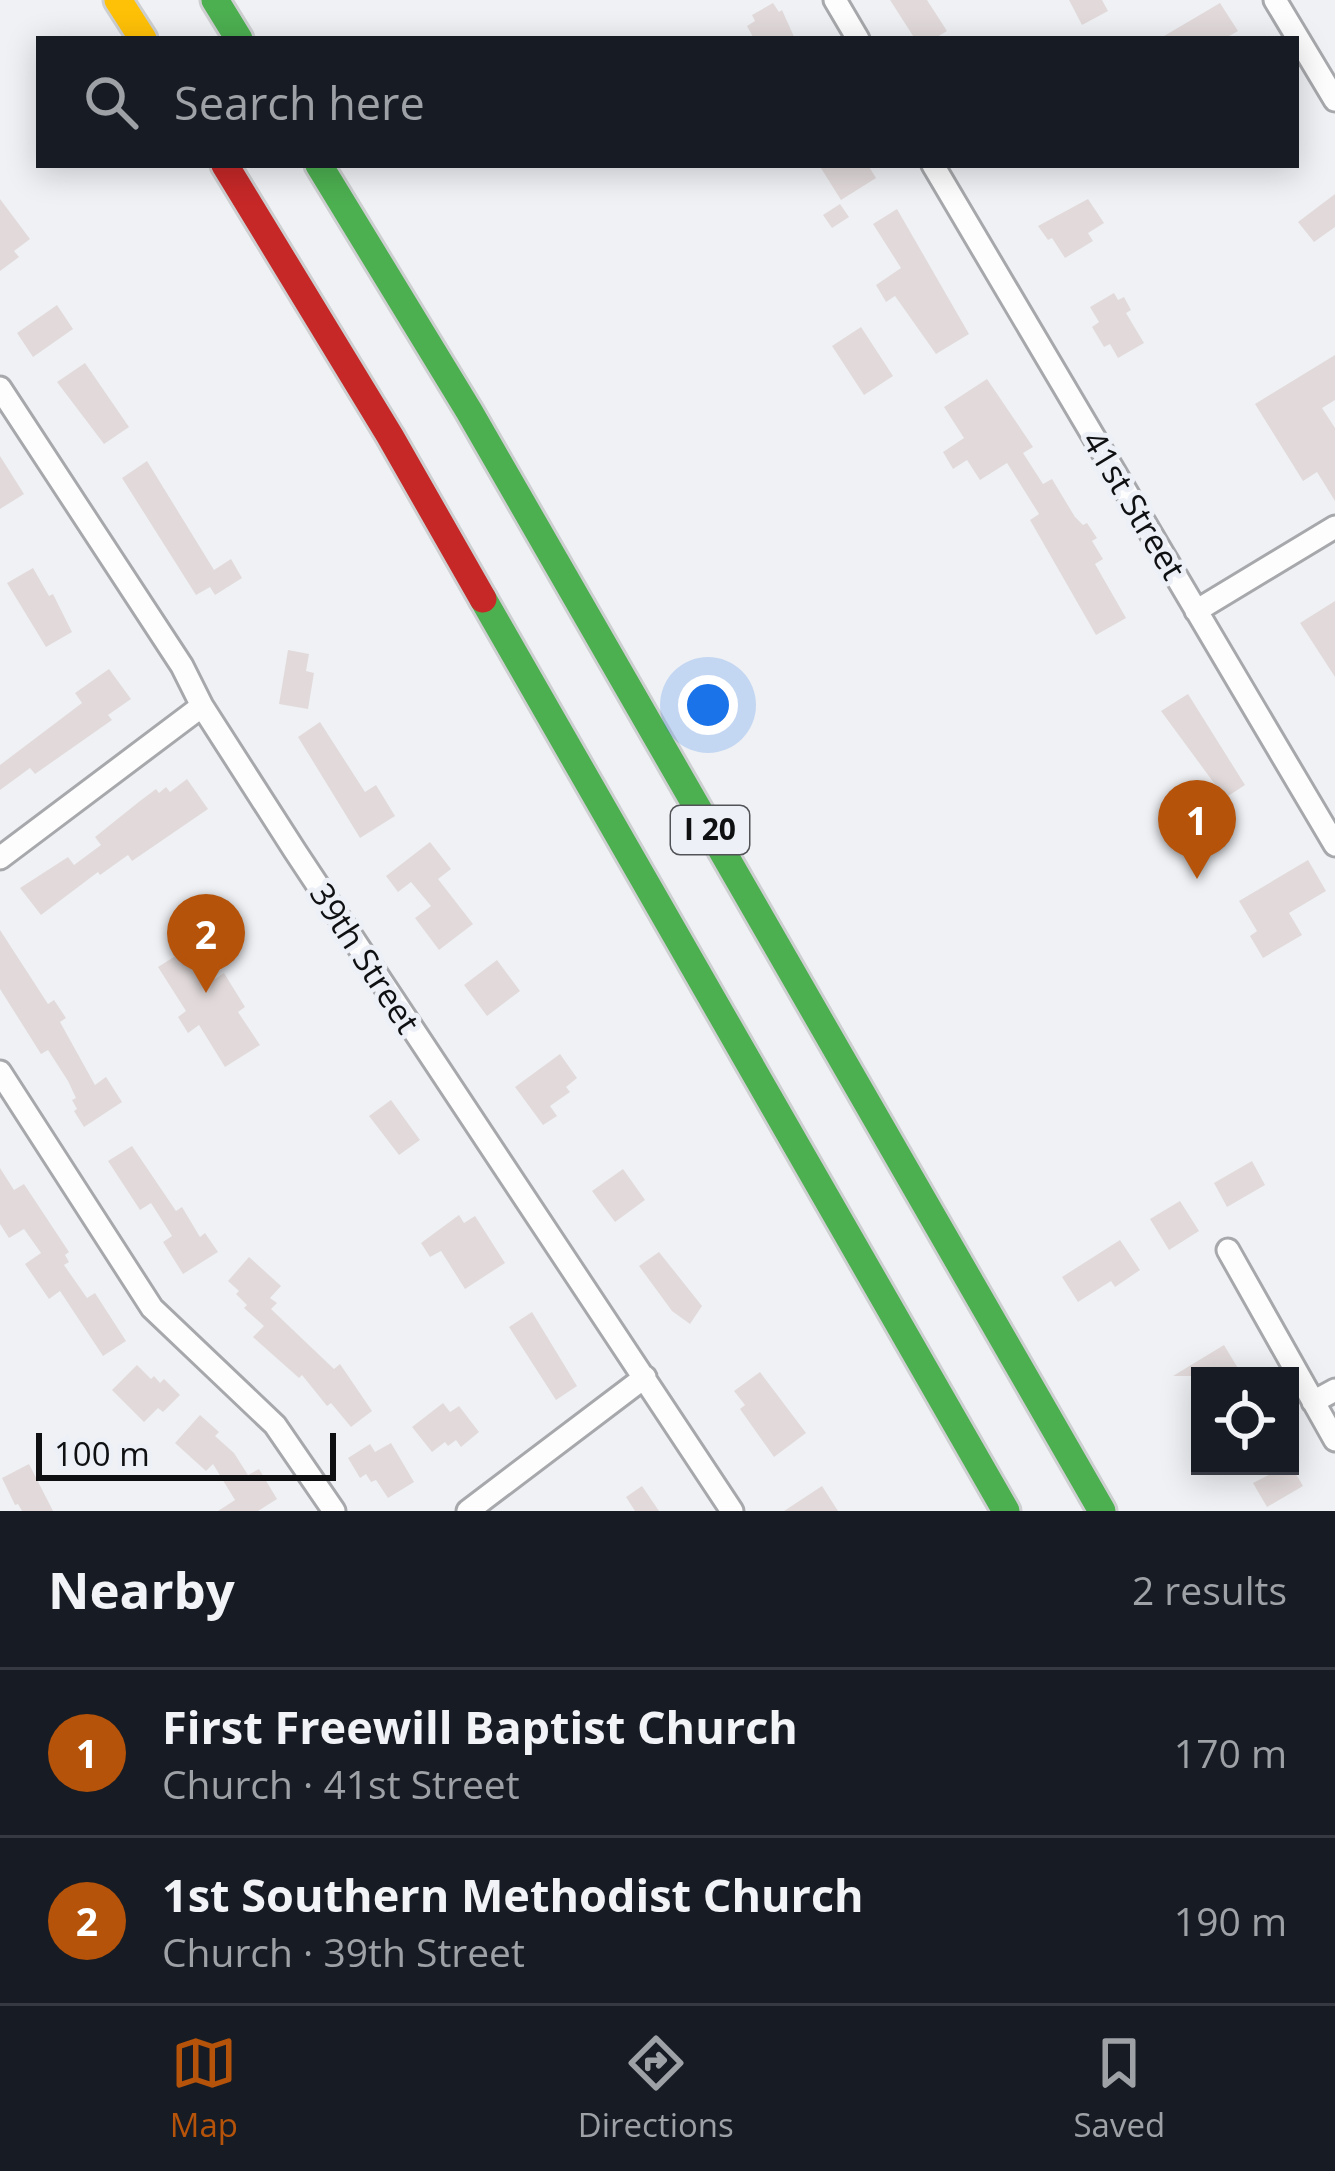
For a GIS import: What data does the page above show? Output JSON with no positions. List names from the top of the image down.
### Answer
{
  "streets": {
    "highway": ["I 20"],
    "street": ["41st Street", "39th Street"]
  },
  "scale_bar": "100 m",
  "page": {
    "search": "Search here",
    "pins": ["1", "2"],
    "scale": "100 m",
    "heading": ["Nearby", "2 results"],
    "list": [
      {
        "mark": "1",
        "name": "First Freewill Baptist Church",
        "note": "Church · 41st Street",
        "value": "170 m"
      },
      {
        "mark": "2",
        "name": "1st Southern Methodist Church",
        "note": "Church · 39th Street",
        "value": "190 m"
      }
    ],
    "nav": ["Map", "Directions", "Saved"]
  }
}
